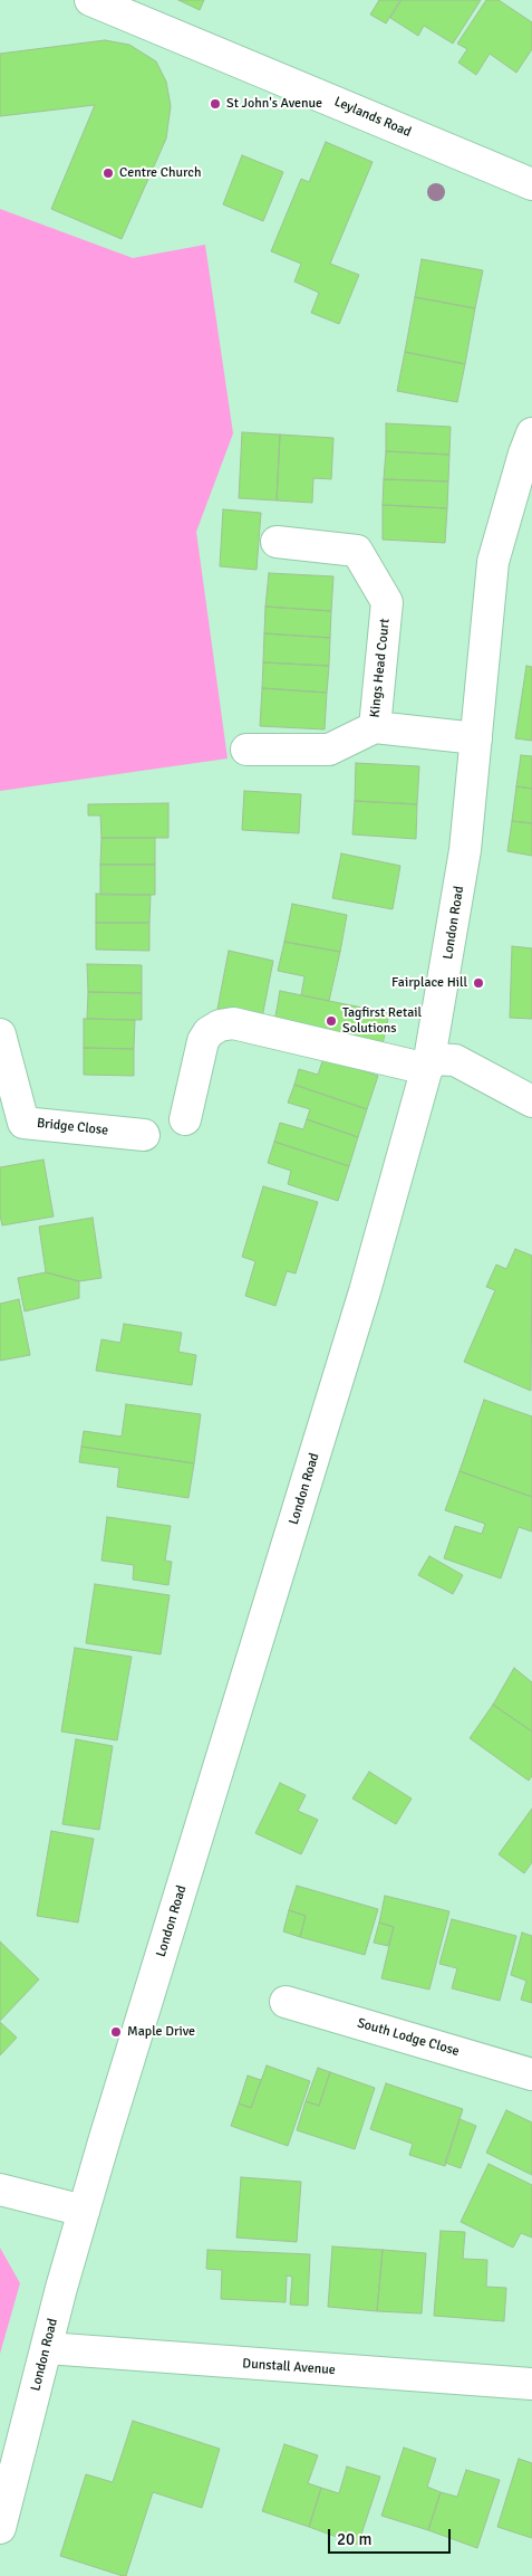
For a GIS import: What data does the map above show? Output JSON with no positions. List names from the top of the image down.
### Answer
{
  "streets": {
    "main road": [
      "Leylands Road",
      "Kings Head Court",
      "London Road",
      "Bridge Close",
      "South Lodge Close",
      "Dunstall Avenue"
    ]
  },
  "crossings": [
    ["Kings Head Court", "London Road"],
    ["London Road", "Dunstall Avenue"]
  ],
  "places": [
    "St John's Avenue",
    "Centre Church",
    "Fairplace Hill",
    "Tagfirst Retail Solutions",
    "Maple Drive"
  ],
  "scale_bar": "20 m"
}
